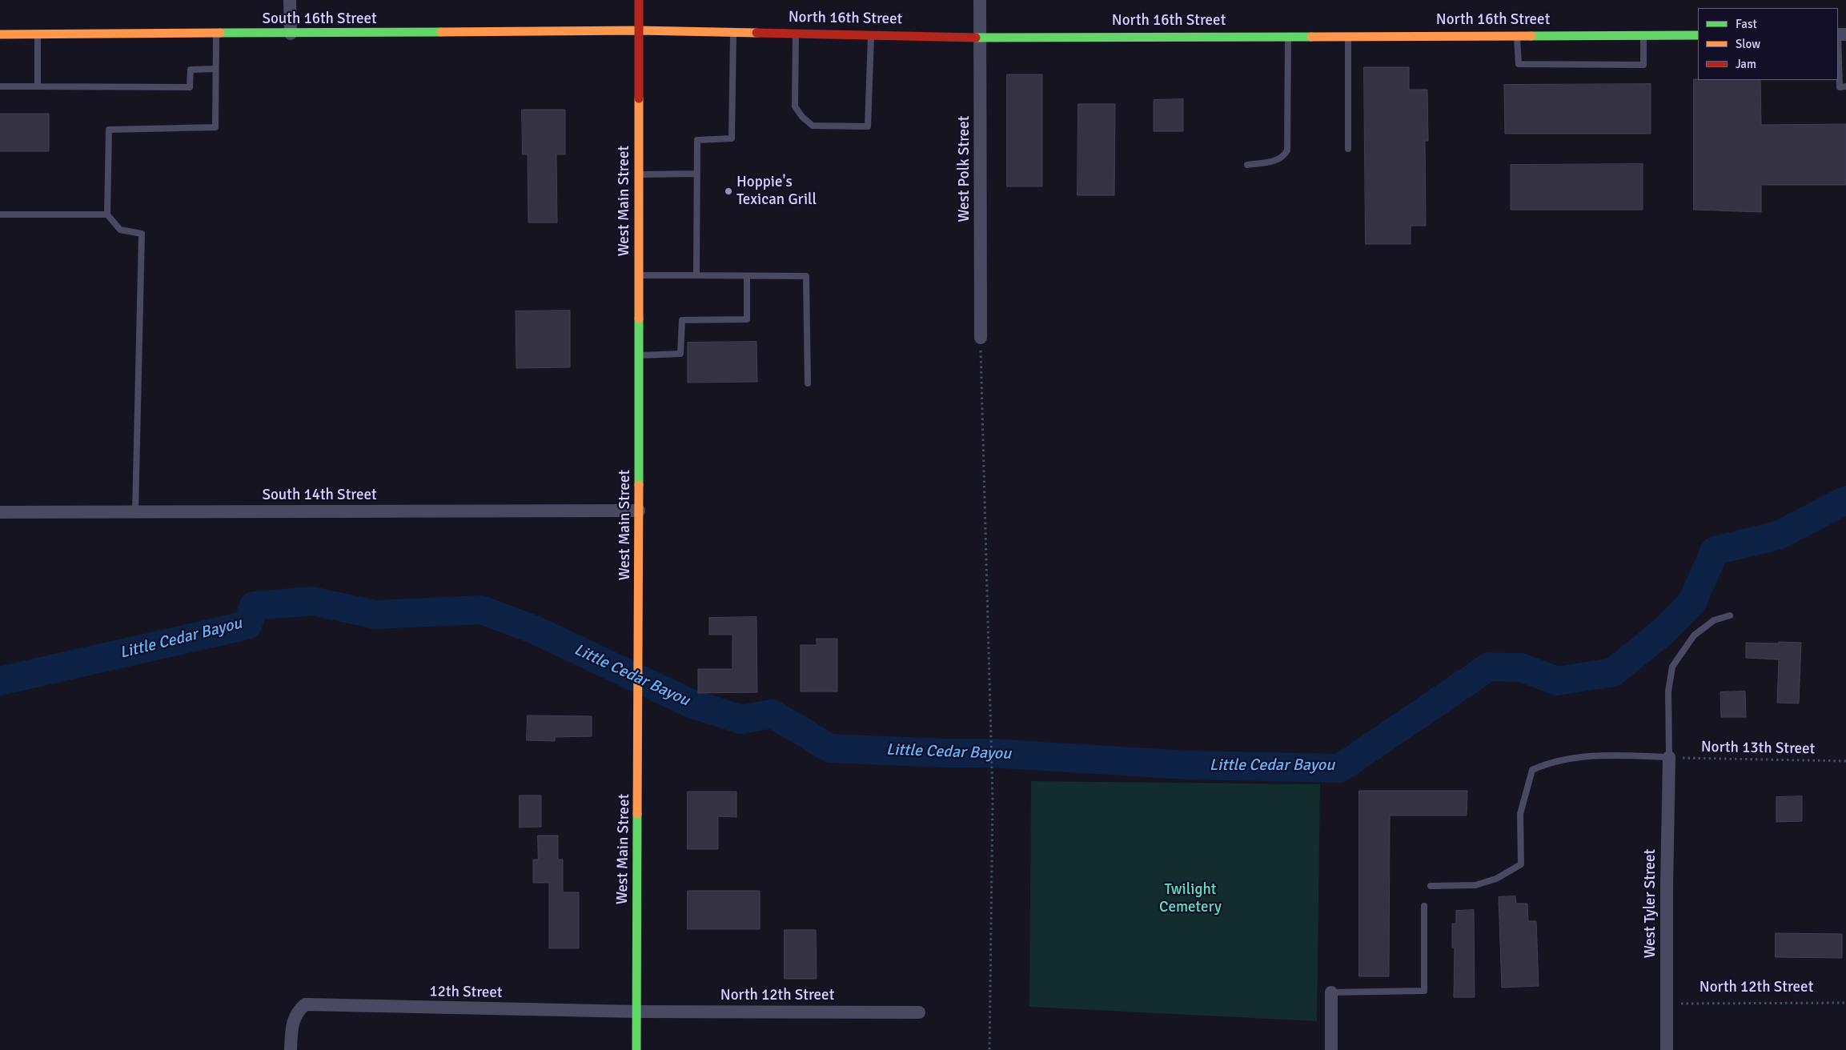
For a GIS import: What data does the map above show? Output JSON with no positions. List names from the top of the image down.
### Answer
{
  "streets": {
    "street": [
      "North 16th Street",
      "South 16th Street",
      "West Polk Street",
      "West Main Street",
      "South 14th Street",
      "West Tyler Street",
      "North 12th Street",
      "12th Street"
    ],
    "path": ["North 13th Street"]
  },
  "crossings": [
    ["North 16th Street", "South 16th Street"],
    ["North 16th Street", "West Polk Street"],
    ["North 16th Street", "West Main Street"],
    ["South 16th Street", "West Main Street"],
    ["West Main Street", "South 14th Street"],
    ["West Main Street", "North 12th Street"],
    ["West Main Street", "12th Street"],
    ["North 13th Street", "West Tyler Street"],
    ["West Tyler Street", "North 12th Street"],
    ["North 12th Street", "12th Street"]
  ],
  "water": ["Little Cedar Bayou"],
  "parks": ["Twilight Cemetery"],
  "places": ["Hoppie's Texican Grill"],
  "legend": ["Fast", "Slow", "Jam"]
}
